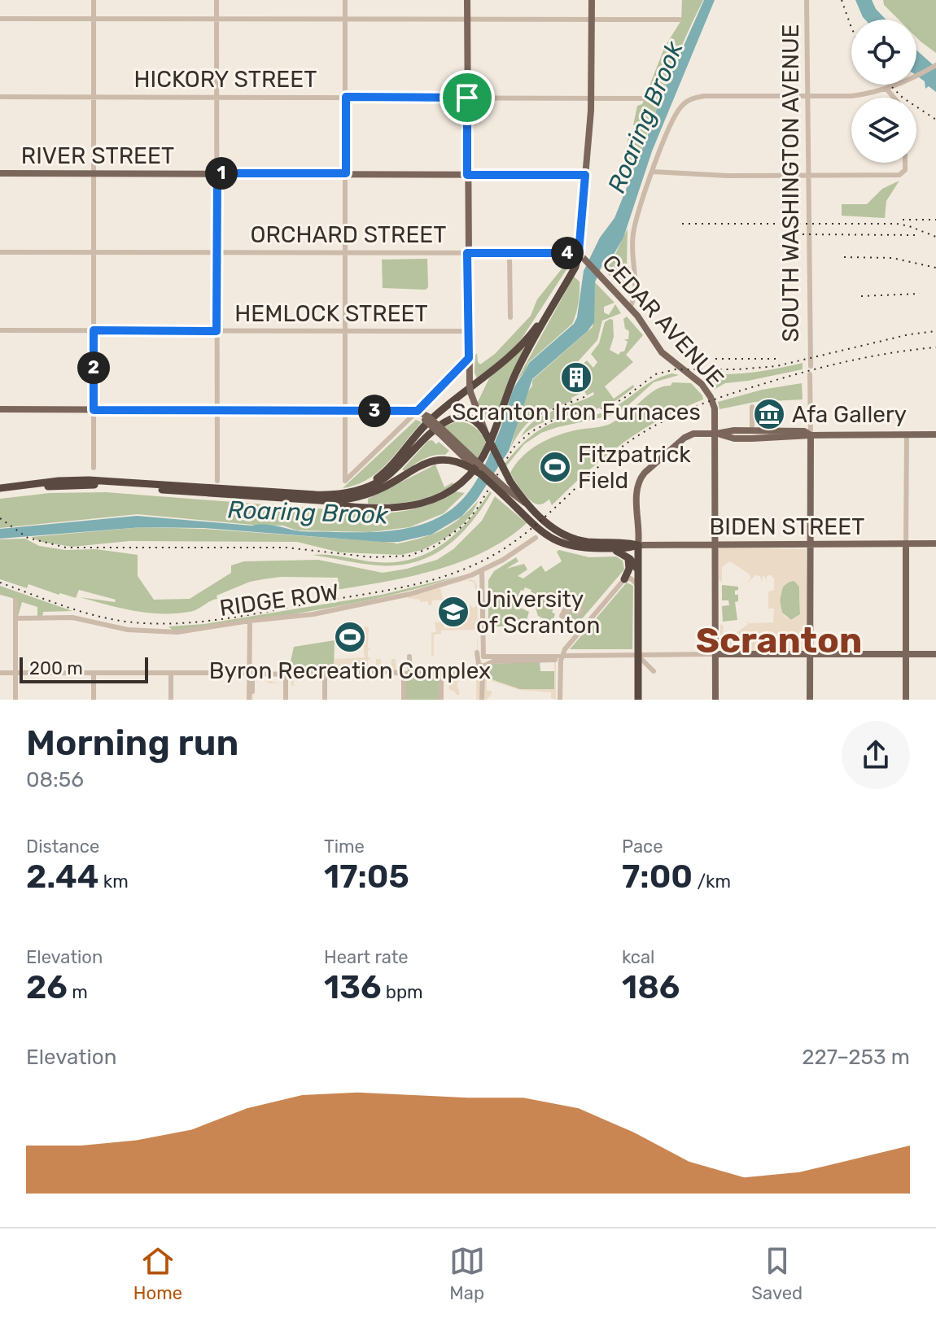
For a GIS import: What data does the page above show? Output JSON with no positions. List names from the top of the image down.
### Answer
{
  "streets": {
    "main road": ["RIVER STREET", "CEDAR AVENUE", "BIDEN STREET"],
    "street": [
      "HICKORY STREET",
      "SOUTH WASHINGTON AVENUE",
      "ORCHARD STREET",
      "HEMLOCK STREET",
      "RIDGE ROW"
    ]
  },
  "crossings": [
    ["HICKORY STREET", "CEDAR AVENUE"],
    ["RIVER STREET", "CEDAR AVENUE"],
    ["ORCHARD STREET", "CEDAR AVENUE"],
    ["CEDAR AVENUE", "BIDEN STREET"]
  ],
  "districts": ["Scranton"],
  "water": ["Roaring Brook"],
  "places": {
    "building": ["Scranton Iron Furnaces"],
    "museum": ["Afa Gallery"],
    "sports": ["Fitzpatrick Field", "Byron Recreation Complex"],
    "school or university": ["University of Scranton"]
  },
  "scale_bar": "200 m",
  "page": {
    "pins": [
      "1",
      "4",
      "2",
      "3"
    ],
    "scale": "200 m",
    "heading": ["Morning run", "08:56"],
    "stats": [
      ["Distance", "2.44 km"],
      ["Time", "17:05"],
      ["Pace", "7:00 /km"],
      ["Elevation", "26 m"],
      ["Heart rate", "136 bpm"],
      ["kcal", "186"]
    ],
    "chart": ["Elevation", "227–253 m"],
    "tabs": ["Home", "Map", "Saved"]
  }
}
